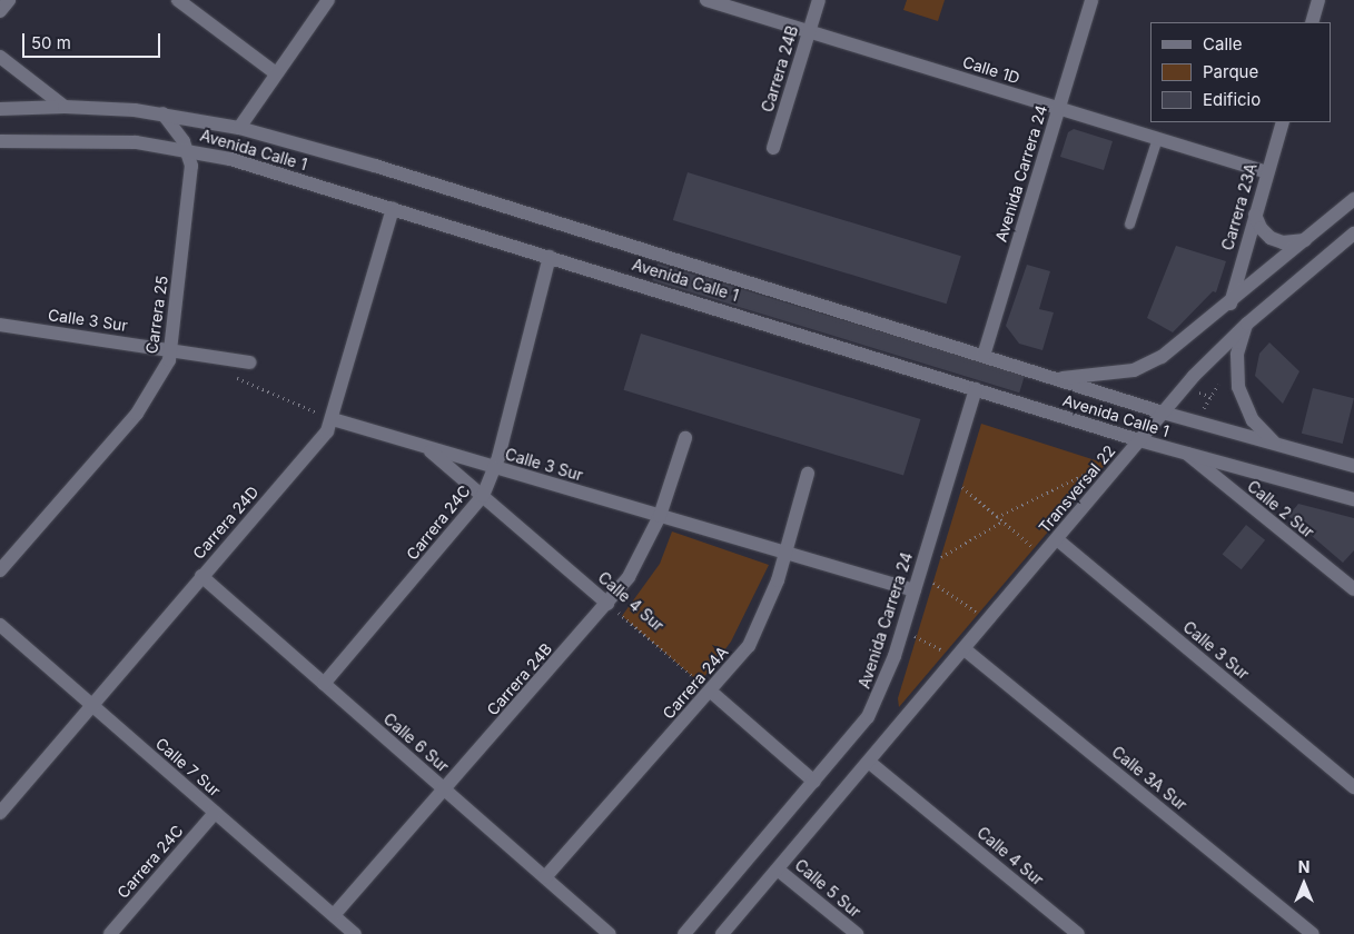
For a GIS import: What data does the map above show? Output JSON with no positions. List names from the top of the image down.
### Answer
{
  "streets": {
    "street": [
      "Carrera 24B",
      "Calle 1D",
      "Avenida Calle 1",
      "Avenida Carrera 24",
      "Carrera 23A",
      "Carrera 25",
      "Calle 3 Sur",
      "Transversal 22",
      "Calle 2 Sur",
      "Carrera 24D",
      "Carrera 24C",
      "Calle 4 Sur",
      "Carrera 24A",
      "Calle 6 Sur",
      "Calle 7 Sur",
      "Calle 3A Sur",
      "Calle 5 Sur"
    ]
  },
  "crossings": [
    ["Carrera 24B", "Calle 1D"],
    ["Carrera 24B", "Calle 3 Sur"],
    ["Carrera 24B", "Calle 4 Sur"],
    ["Carrera 24B", "Calle 6 Sur"],
    ["Carrera 24B", "Calle 7 Sur"],
    ["Calle 1D", "Avenida Carrera 24"],
    ["Calle 1D", "Carrera 23A"],
    ["Avenida Calle 1", "Avenida Carrera 24"],
    ["Avenida Calle 1", "Carrera 25"],
    ["Avenida Calle 1", "Transversal 22"],
    ["Avenida Calle 1", "Calle 2 Sur"],
    ["Avenida Calle 1", "Carrera 24D"],
    ["Avenida Calle 1", "Carrera 24C"],
    ["Avenida Carrera 24", "Calle 3 Sur"],
    ["Carrera 25", "Calle 3 Sur"],
    ["Calle 3 Sur", "Transversal 22"],
    ["Calle 3 Sur", "Carrera 24D"],
    ["Calle 3 Sur", "Carrera 24C"],
    ["Calle 3 Sur", "Calle 4 Sur"],
    ["Calle 3 Sur", "Carrera 24A"],
    ["Transversal 22", "Calle 4 Sur"],
    ["Transversal 22", "Calle 3A Sur"],
    ["Carrera 24D", "Calle 6 Sur"],
    ["Carrera 24D", "Calle 7 Sur"],
    ["Carrera 24C", "Calle 4 Sur"],
    ["Carrera 24C", "Calle 6 Sur"],
    ["Carrera 24C", "Calle 7 Sur"],
    ["Calle 4 Sur", "Carrera 24A"],
    ["Carrera 24A", "Calle 6 Sur"]
  ],
  "legend": ["Calle", "Parque", "Edificio"],
  "scale_bar": "50 m",
  "north": "top"
}
